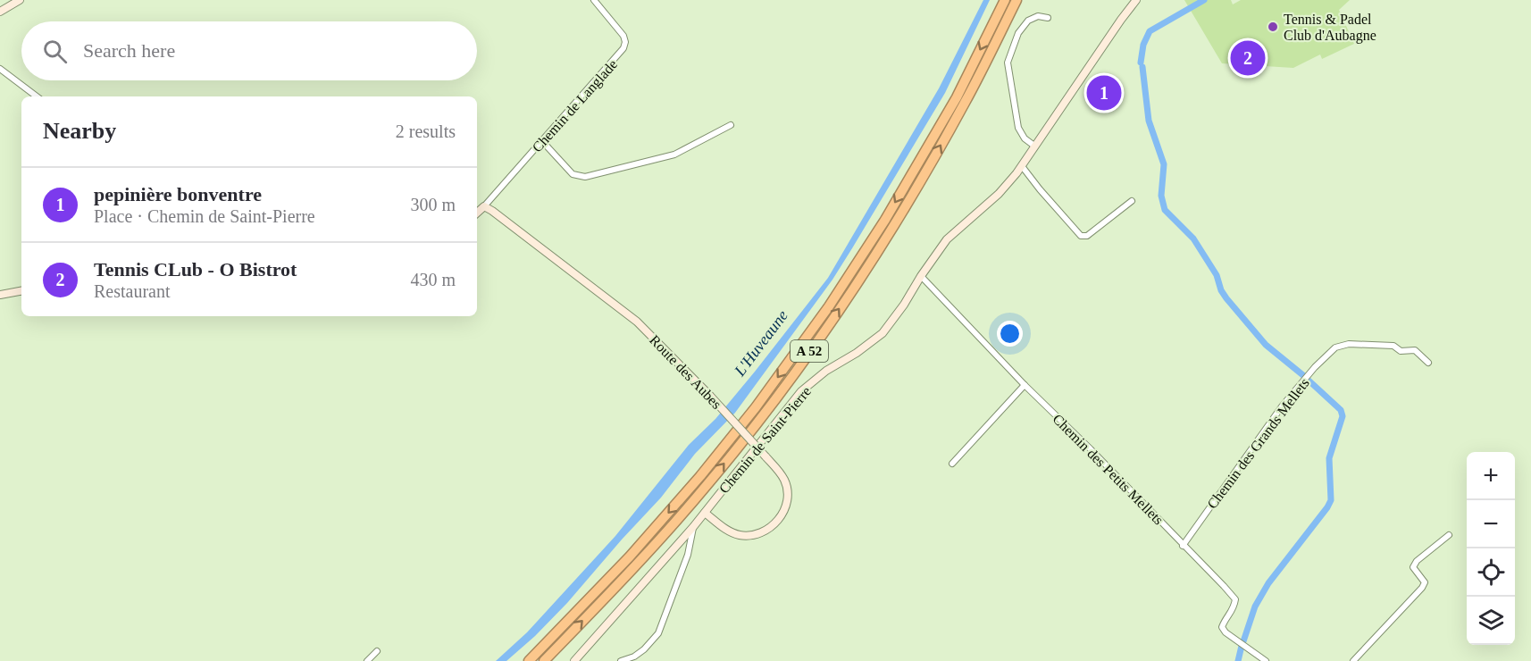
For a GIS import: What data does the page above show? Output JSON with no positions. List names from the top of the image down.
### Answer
{
  "streets": {
    "highway": ["A 52"],
    "main road": ["Route des Aubes", "Chemin de Saint-Pierre"],
    "street": ["Chemin de Langlade", "Chemin des Grands Mellets", "Chemin des Petits Mellets"]
  },
  "crossings": [
    ["Chemin de Langlade", "Route des Aubes"],
    ["Route des Aubes", "Chemin de Saint-Pierre"],
    ["Chemin de Saint-Pierre", "Chemin des Petits Mellets"],
    ["Chemin des Grands Mellets", "Chemin des Petits Mellets"]
  ],
  "water": ["L'Huveaune"],
  "places": ["Tennis & Padel Club d'Aubagne"],
  "page": {
    "search": "Search here",
    "pins": ["2", "1"],
    "heading": ["Nearby", "2 results"],
    "list": [
      {
        "mark": "1",
        "name": "pepinière bonventre",
        "note": "Place · Chemin de Saint-Pierre",
        "value": "300 m"
      },
      {
        "mark": "2",
        "name": "Tennis CLub - O Bistrot",
        "note": "Restaurant",
        "value": "430 m"
      }
    ],
    "map_buttons": ["+", "−"]
  }
}
